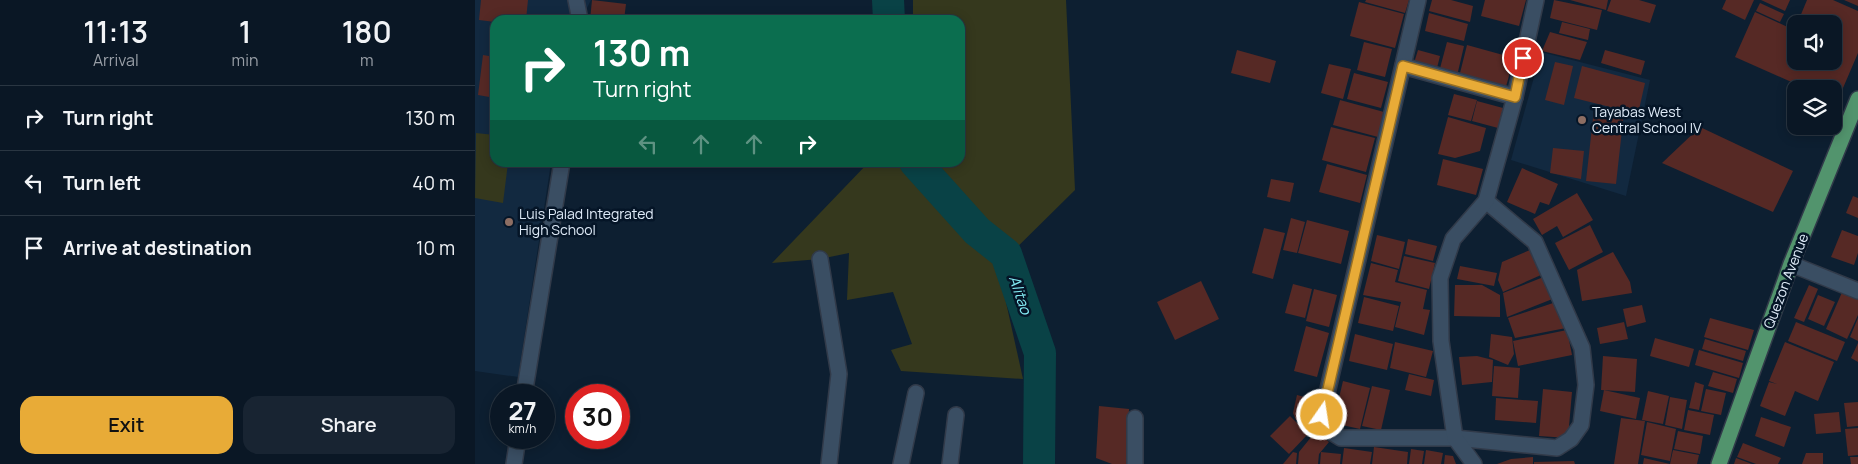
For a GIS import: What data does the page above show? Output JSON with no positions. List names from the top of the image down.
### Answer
{
  "streets": {
    "main road": ["Quezon Avenue"]
  },
  "water": ["Alitao"],
  "places": ["Tayabas West Central School IV", "Luis Palad Integrated High School"],
  "page": {
    "eta": [
      "11:13",
      "Arrival",
      "1",
      "min",
      "180",
      "m"
    ],
    "turn": ["130 m", "Turn right"],
    "list": [
      {
        "name": "Turn right",
        "value": "130 m"
      },
      {
        "name": "Turn left",
        "value": "40 m"
      },
      {
        "name": "Arrive at destination",
        "value": "10 m"
      }
    ],
    "speed": "27 km/h",
    "limit": "30",
    "buttons": ["Exit", "Share"]
  }
}
